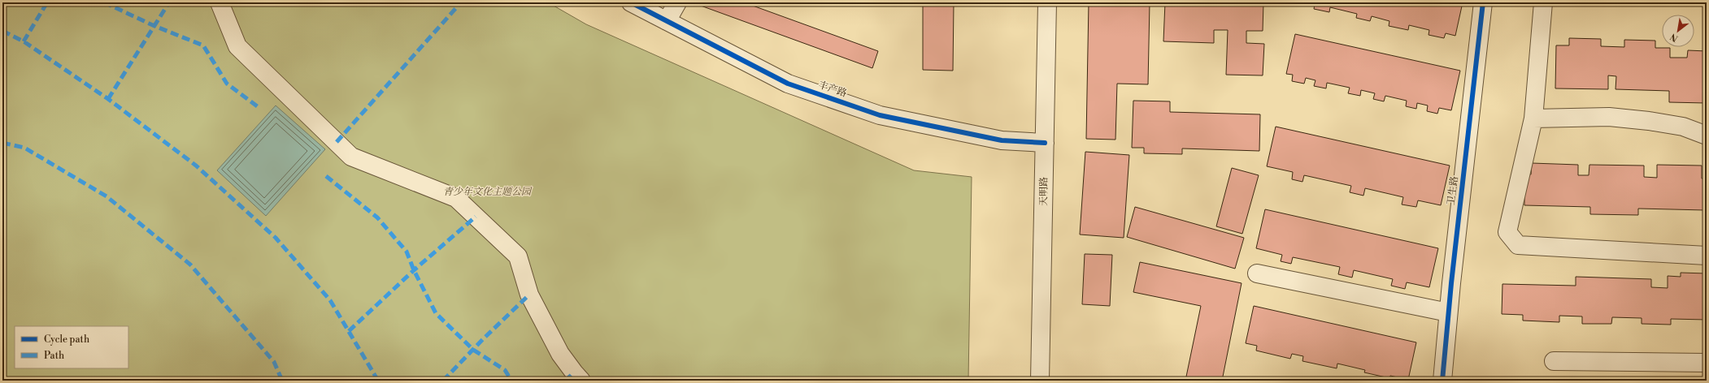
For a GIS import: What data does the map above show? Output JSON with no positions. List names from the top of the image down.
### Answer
{
  "streets": {
    "street": ["丰产路", "卫生路", "天明路"]
  },
  "crossings": [
    ["丰产路", "天明路"]
  ],
  "parks": ["青少年文化主题公园"],
  "legend": ["Cycle path", "Path"],
  "north": "bottom left"
}
